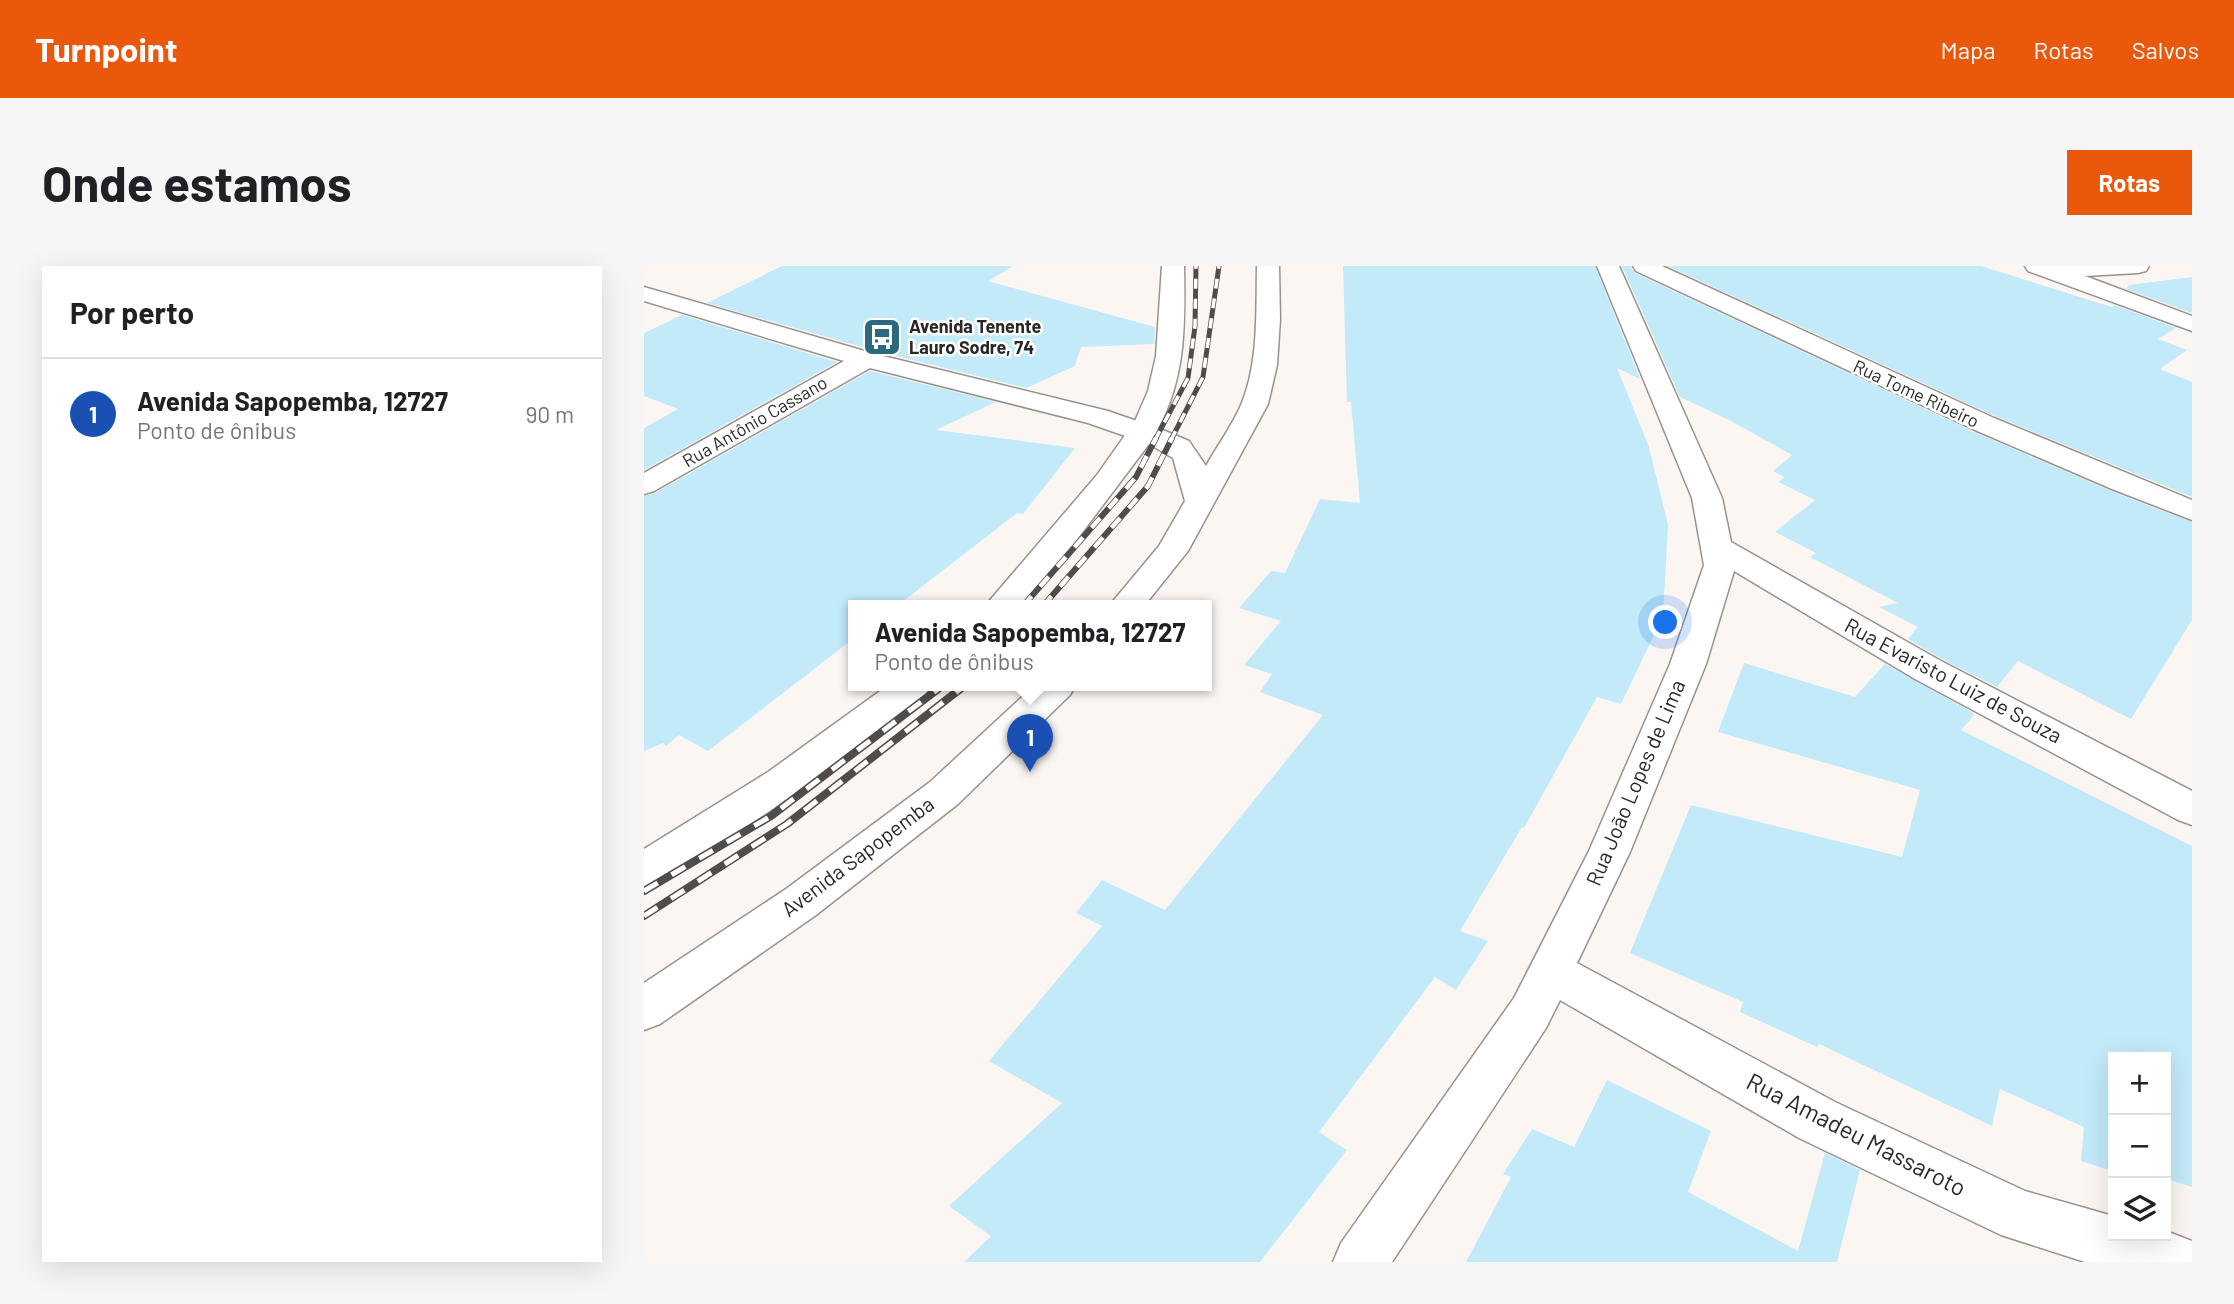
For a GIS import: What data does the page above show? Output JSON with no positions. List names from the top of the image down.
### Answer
{
  "streets": {
    "street": [
      "Rua Tome Ribeiro",
      "Rua Antônio Cassano",
      "Rua Evaristo Luiz de Souza",
      "Rua João Lopes de Lima",
      "Avenida Sapopemba",
      "Rua Amadeu Massaroto"
    ]
  },
  "crossings": [
    ["Rua Evaristo Luiz de Souza", "Rua João Lopes de Lima"],
    ["Rua João Lopes de Lima", "Rua Amadeu Massaroto"]
  ],
  "places": {
    "bus stop": ["Avenida Tenente Lauro Sodre, 74"]
  },
  "page": {
    "header": "Turnpoint",
    "nav": ["Mapa", "Rotas", "Salvos"],
    "buttons": "Rotas",
    "title": "Onde estamos",
    "heading": "Por perto",
    "list": [
      {
        "mark": "1",
        "name": "Avenida Sapopemba, 12727",
        "note": "Ponto de ônibus",
        "value": "90 m"
      }
    ],
    "popup": ["Avenida Sapopemba, 12727", "Ponto de ônibus"],
    "pins": "1",
    "map_buttons": ["+", "−"]
  }
}
